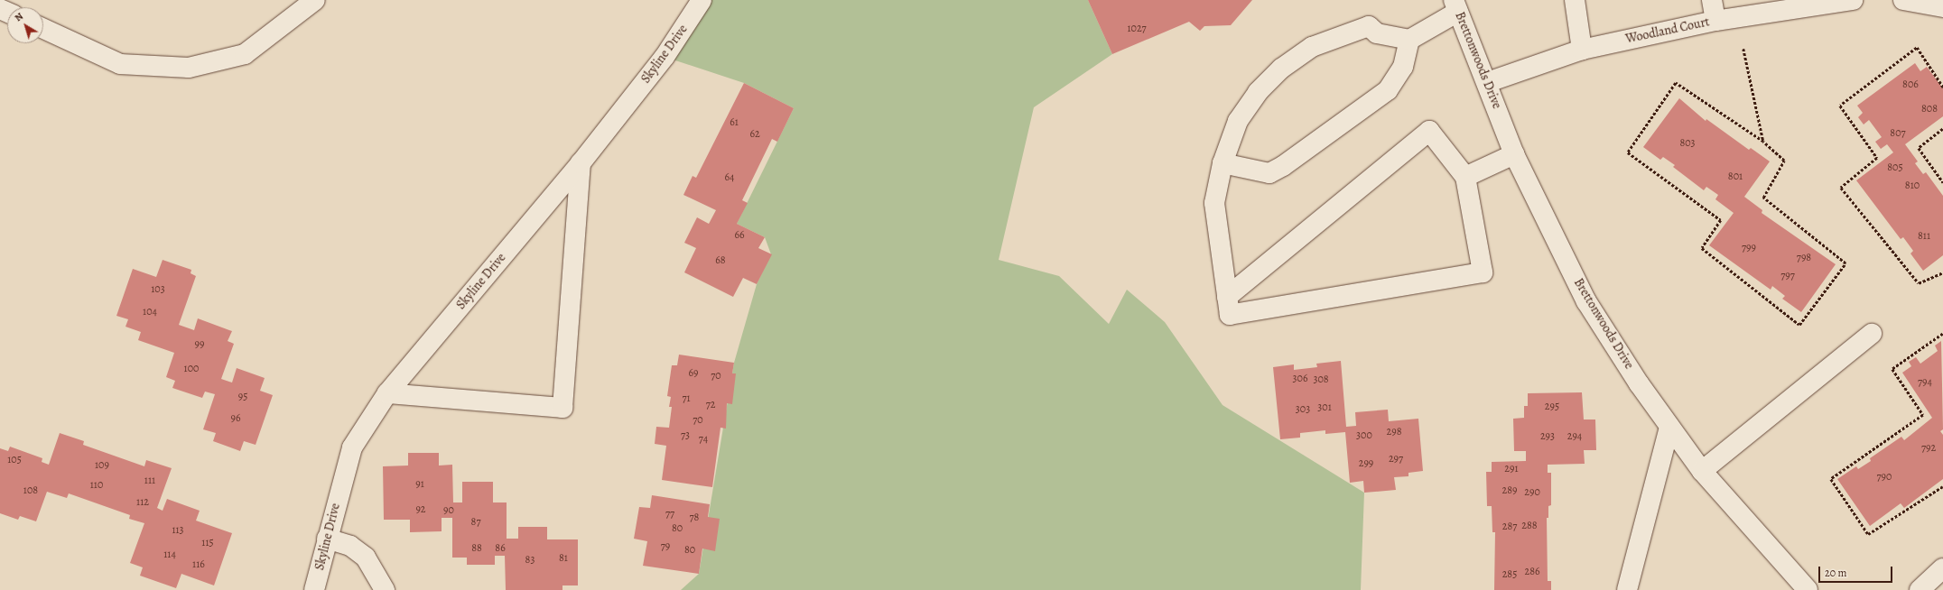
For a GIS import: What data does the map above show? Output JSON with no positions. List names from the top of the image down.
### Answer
{
  "streets": {
    "street": ["Woodland Court", "Skyline Drive", "Brettonwoods Drive"]
  },
  "crossings": [
    ["Woodland Court", "Brettonwoods Drive"]
  ],
  "house_numbers": [
    "1027",
    "806",
    "808",
    "61",
    "807",
    "62",
    "803",
    "805",
    "801",
    "64",
    "810",
    "66",
    "811",
    "799",
    "798",
    "68",
    "797",
    "103",
    "104",
    "99",
    "100",
    "69",
    "70",
    "306",
    "308",
    "794",
    "95",
    "71",
    "72",
    "295",
    "301",
    "303",
    "96",
    "70",
    "298",
    "73",
    "300",
    "293",
    "294",
    "74",
    "792",
    "297",
    "105",
    "299",
    "109",
    "291",
    "790",
    "111",
    "91",
    "110",
    "108",
    "289",
    "290",
    "112",
    "92",
    "90",
    "77",
    "78",
    "87",
    "288",
    "287",
    "80",
    "113",
    "115",
    "79",
    "88",
    "86",
    "80",
    "114",
    "81",
    "83",
    "116",
    "286",
    "285"
  ],
  "scale_bar": "20 m",
  "north": "top left"
}
